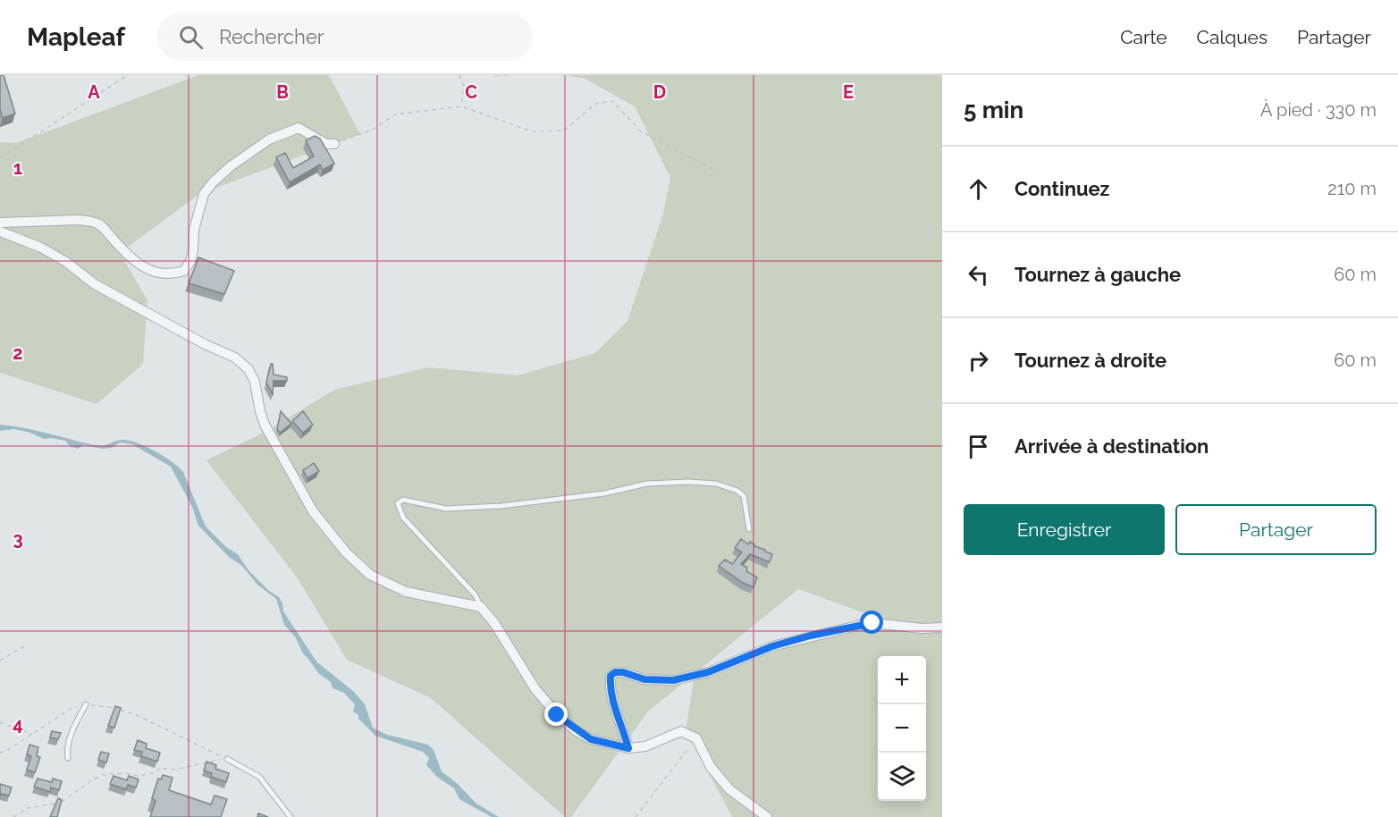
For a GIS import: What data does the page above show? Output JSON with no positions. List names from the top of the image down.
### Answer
{
  "page": {
    "header": "Mapleaf",
    "search": "Rechercher",
    "nav": ["Carte", "Calques", "Partager"],
    "heading": ["5 min", "À pied · 330 m"],
    "list": [
      ["Continuez", "210 m"],
      ["Tournez à gauche", "60 m"],
      ["Tournez à droite", "60 m"],
      "Arrivée à destination"
    ],
    "buttons": ["Enregistrer", "Partager"],
    "map_buttons": ["+", "−"]
  },
  "grid": {
    "columns": [
      "A",
      "B",
      "C",
      "D",
      "E"
    ],
    "rows": [
      "1",
      "2",
      "3",
      "4"
    ]
  }
}
